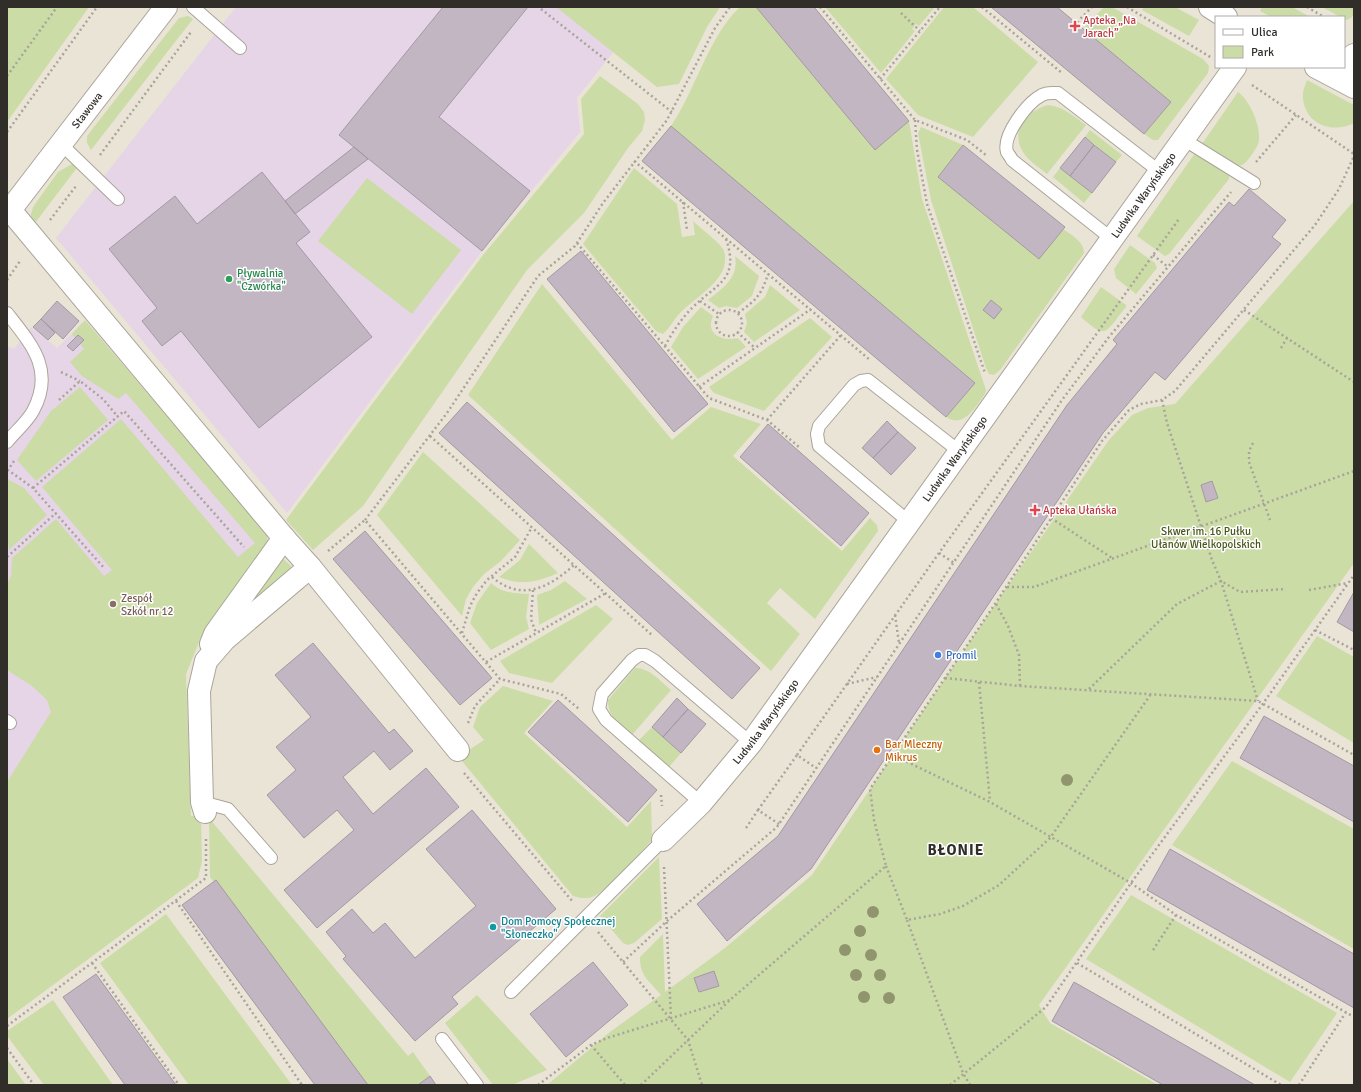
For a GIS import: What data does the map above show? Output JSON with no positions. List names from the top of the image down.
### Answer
{
  "streets": {
    "street": ["Stawowa", "Ludwika Waryńskiego"]
  },
  "districts": ["BŁONIE"],
  "parks": ["Skwer im. 16 Pułku Ułanów Wielkopolskich"],
  "places": {
    "health": ["Apteka „Na Jarach”", "Apteka Ułańska"],
    "other": [
      "Pływalnia \"Czwórka\"",
      "Zespół Szkół nr 12",
      "Promil",
      "Bar Mleczny Mikrus",
      "Dom Pomocy Społecznej \"Słoneczko\""
    ]
  },
  "legend": ["Ulica", "Park"]
}
